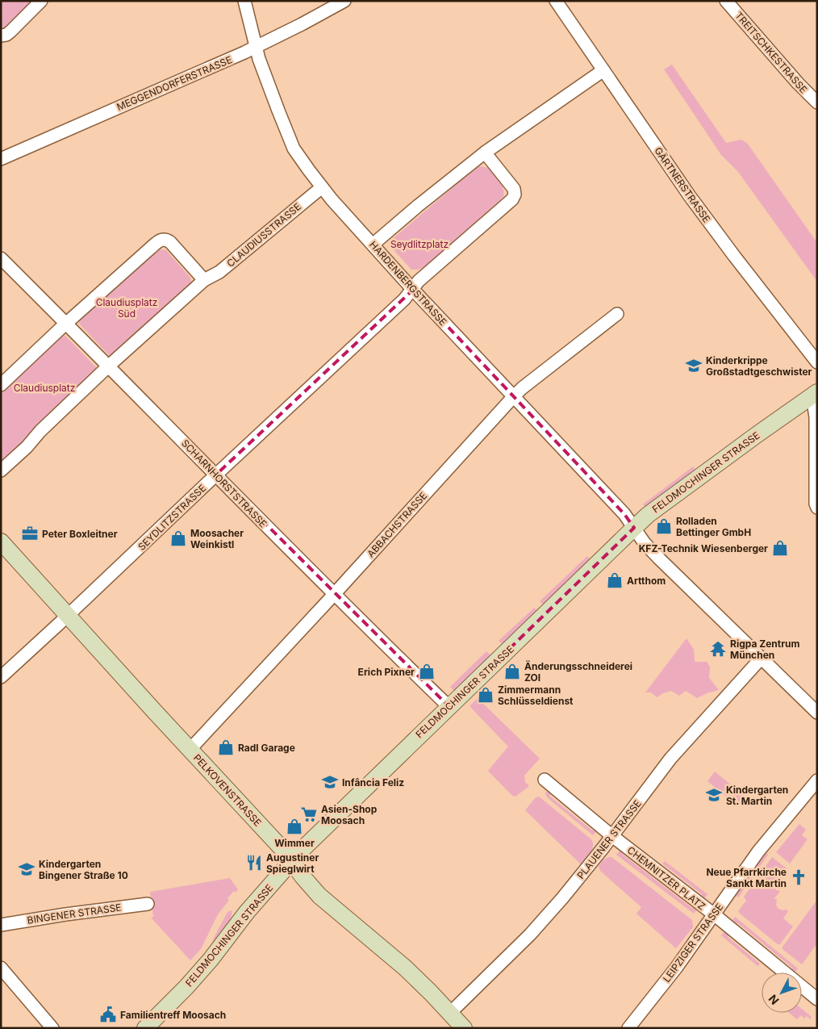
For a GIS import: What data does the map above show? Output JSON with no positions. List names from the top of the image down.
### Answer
{
  "streets": {
    "street": [
      "TREITSCHKESTRASSE",
      "MEGGENDORFERSTRASSE",
      "GÄRTNERSTRASSE",
      "CLAUDIUSSTRASSE",
      "HARDENBERGSTRASSE",
      "FELDMOCHINGER STRASSE",
      "SCHARNHORSTSTRASSE",
      "SEYDLITZSTRASSE",
      "ABBACHSTRASSE",
      "PELKOVENSTRASSE",
      "PLAUENER STRASSE",
      "CHEMNITZER PLATZ",
      "BINGENER STRASSE",
      "LEIPZIGER STRASSE"
    ]
  },
  "crossings": [
    ["MEGGENDORFERSTRASSE", "HARDENBERGSTRASSE"],
    ["CLAUDIUSSTRASSE", "HARDENBERGSTRASSE"],
    ["HARDENBERGSTRASSE", "FELDMOCHINGER STRASSE"],
    ["HARDENBERGSTRASSE", "SEYDLITZSTRASSE"],
    ["HARDENBERGSTRASSE", "ABBACHSTRASSE"],
    ["HARDENBERGSTRASSE", "PLAUENER STRASSE"],
    ["FELDMOCHINGER STRASSE", "SCHARNHORSTSTRASSE"],
    ["FELDMOCHINGER STRASSE", "PELKOVENSTRASSE"],
    ["SCHARNHORSTSTRASSE", "SEYDLITZSTRASSE"],
    ["SCHARNHORSTSTRASSE", "ABBACHSTRASSE"],
    ["SEYDLITZSTRASSE", "PELKOVENSTRASSE"],
    ["ABBACHSTRASSE", "PELKOVENSTRASSE"],
    ["PELKOVENSTRASSE", "PLAUENER STRASSE"],
    ["PLAUENER STRASSE", "CHEMNITZER PLATZ"],
    ["CHEMNITZER PLATZ", "LEIPZIGER STRASSE"]
  ],
  "parks": ["Seydlitzplatz", "Claudiusplatz Süd", "Claudiusplatz"],
  "places": {
    "school or university": [
      "Kinderkrippe Großstadtgeschwister",
      "Infância Feliz",
      "Kindergarten St. Martin",
      "Kindergarten Bingener Straße 10"
    ],
    "shop": [
      "Rolladen Bettinger GmbH",
      "Moosacher Weinkistl",
      "KFZ-Technik Wiesenberger",
      "Artthom",
      "Erich Pixner",
      "Änderungsschneiderei ZOI",
      "Zimmermann Schlüsseldienst",
      "Radl Garage",
      "Wimmer"
    ],
    "office": ["Peter Boxleitner"],
    "temple": ["Rigpa Zentrum München"],
    "supermarket": ["Asien-Shop Moosach"],
    "restaurant": ["Augustiner Spieglwirt"],
    "church": ["Neue Pfarrkirche Sankt Martin"],
    "public building": ["Familientreff Moosach"]
  },
  "north": "bottom left"
}
